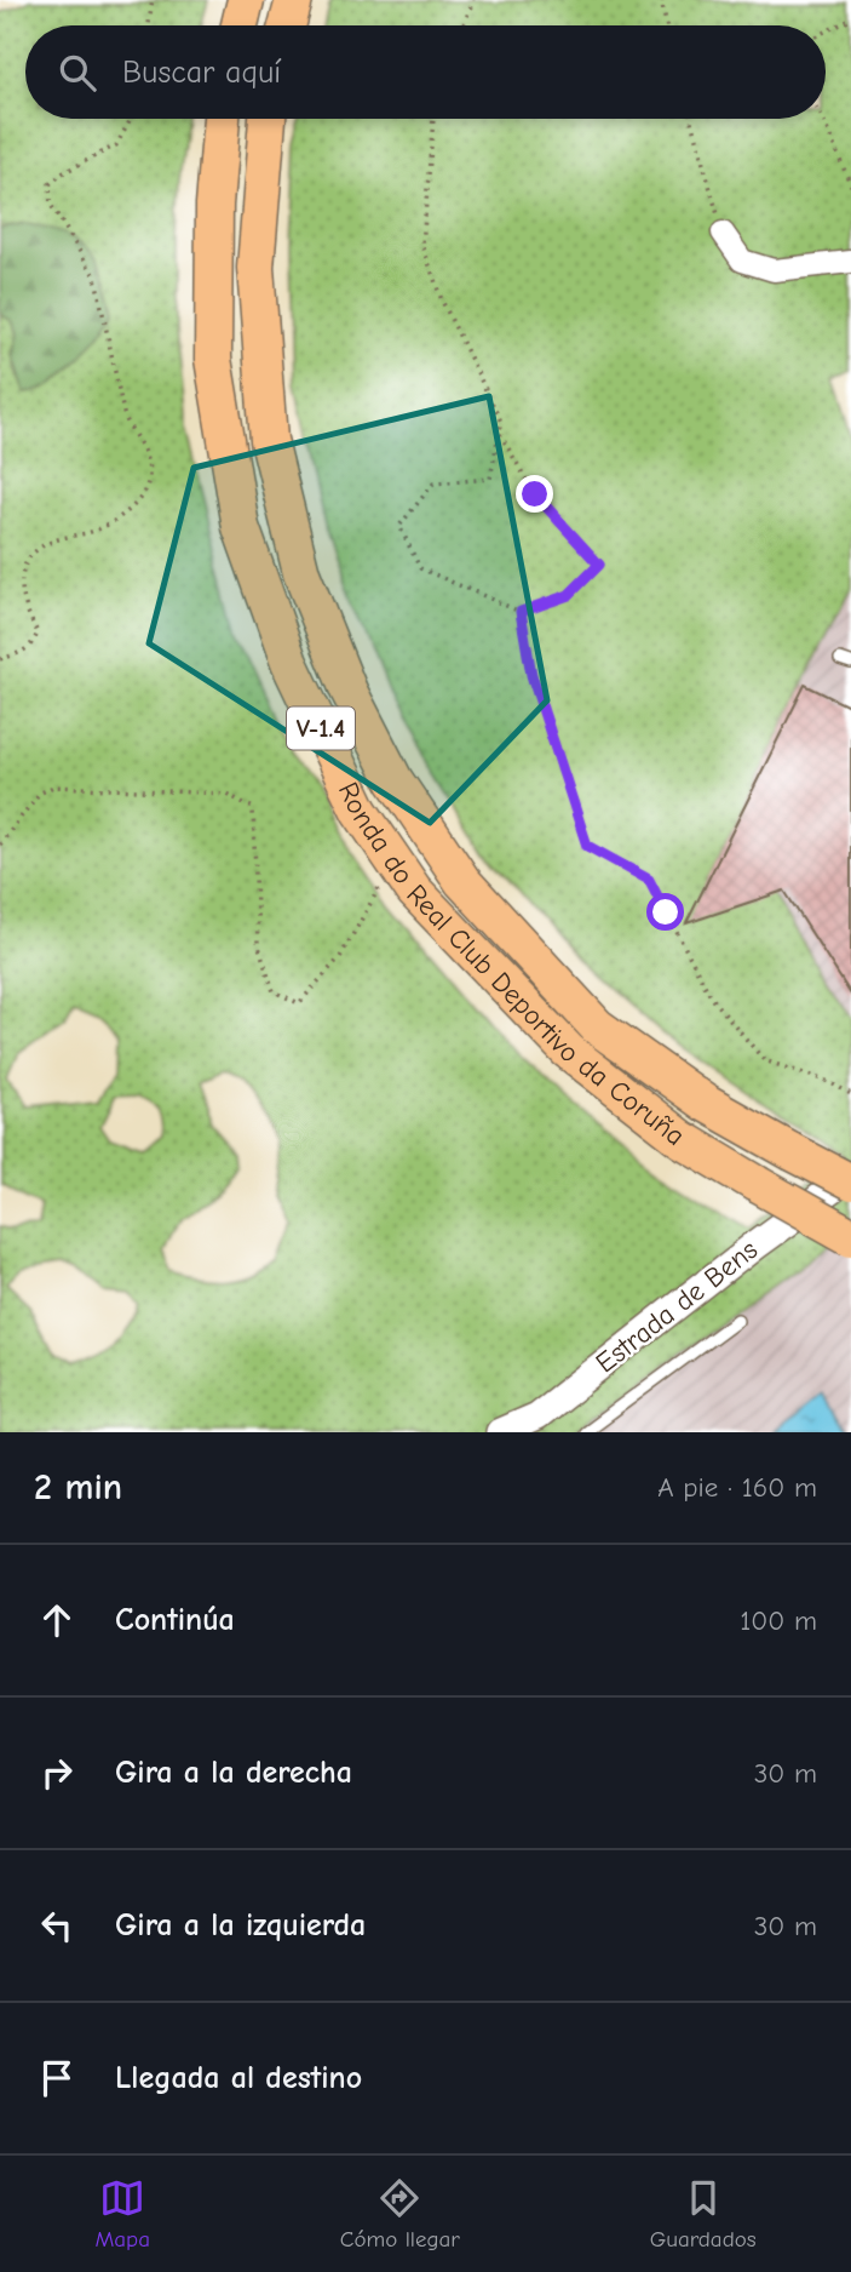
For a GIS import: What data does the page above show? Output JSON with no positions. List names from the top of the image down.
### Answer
{
  "streets": {
    "highway": ["V-1.4", "Ronda do Real Club Deportivo da Coruña"],
    "street": ["Estrada de Bens"]
  },
  "page": {
    "search": "Buscar aquí",
    "heading": ["2 min", "A pie · 160 m"],
    "list": [
      ["Continúa", "100 m"],
      ["Gira a la derecha", "30 m"],
      ["Gira a la izquierda", "30 m"],
      "Llegada al destino"
    ],
    "nav": ["Mapa", "Cómo llegar", "Guardados"]
  }
}
